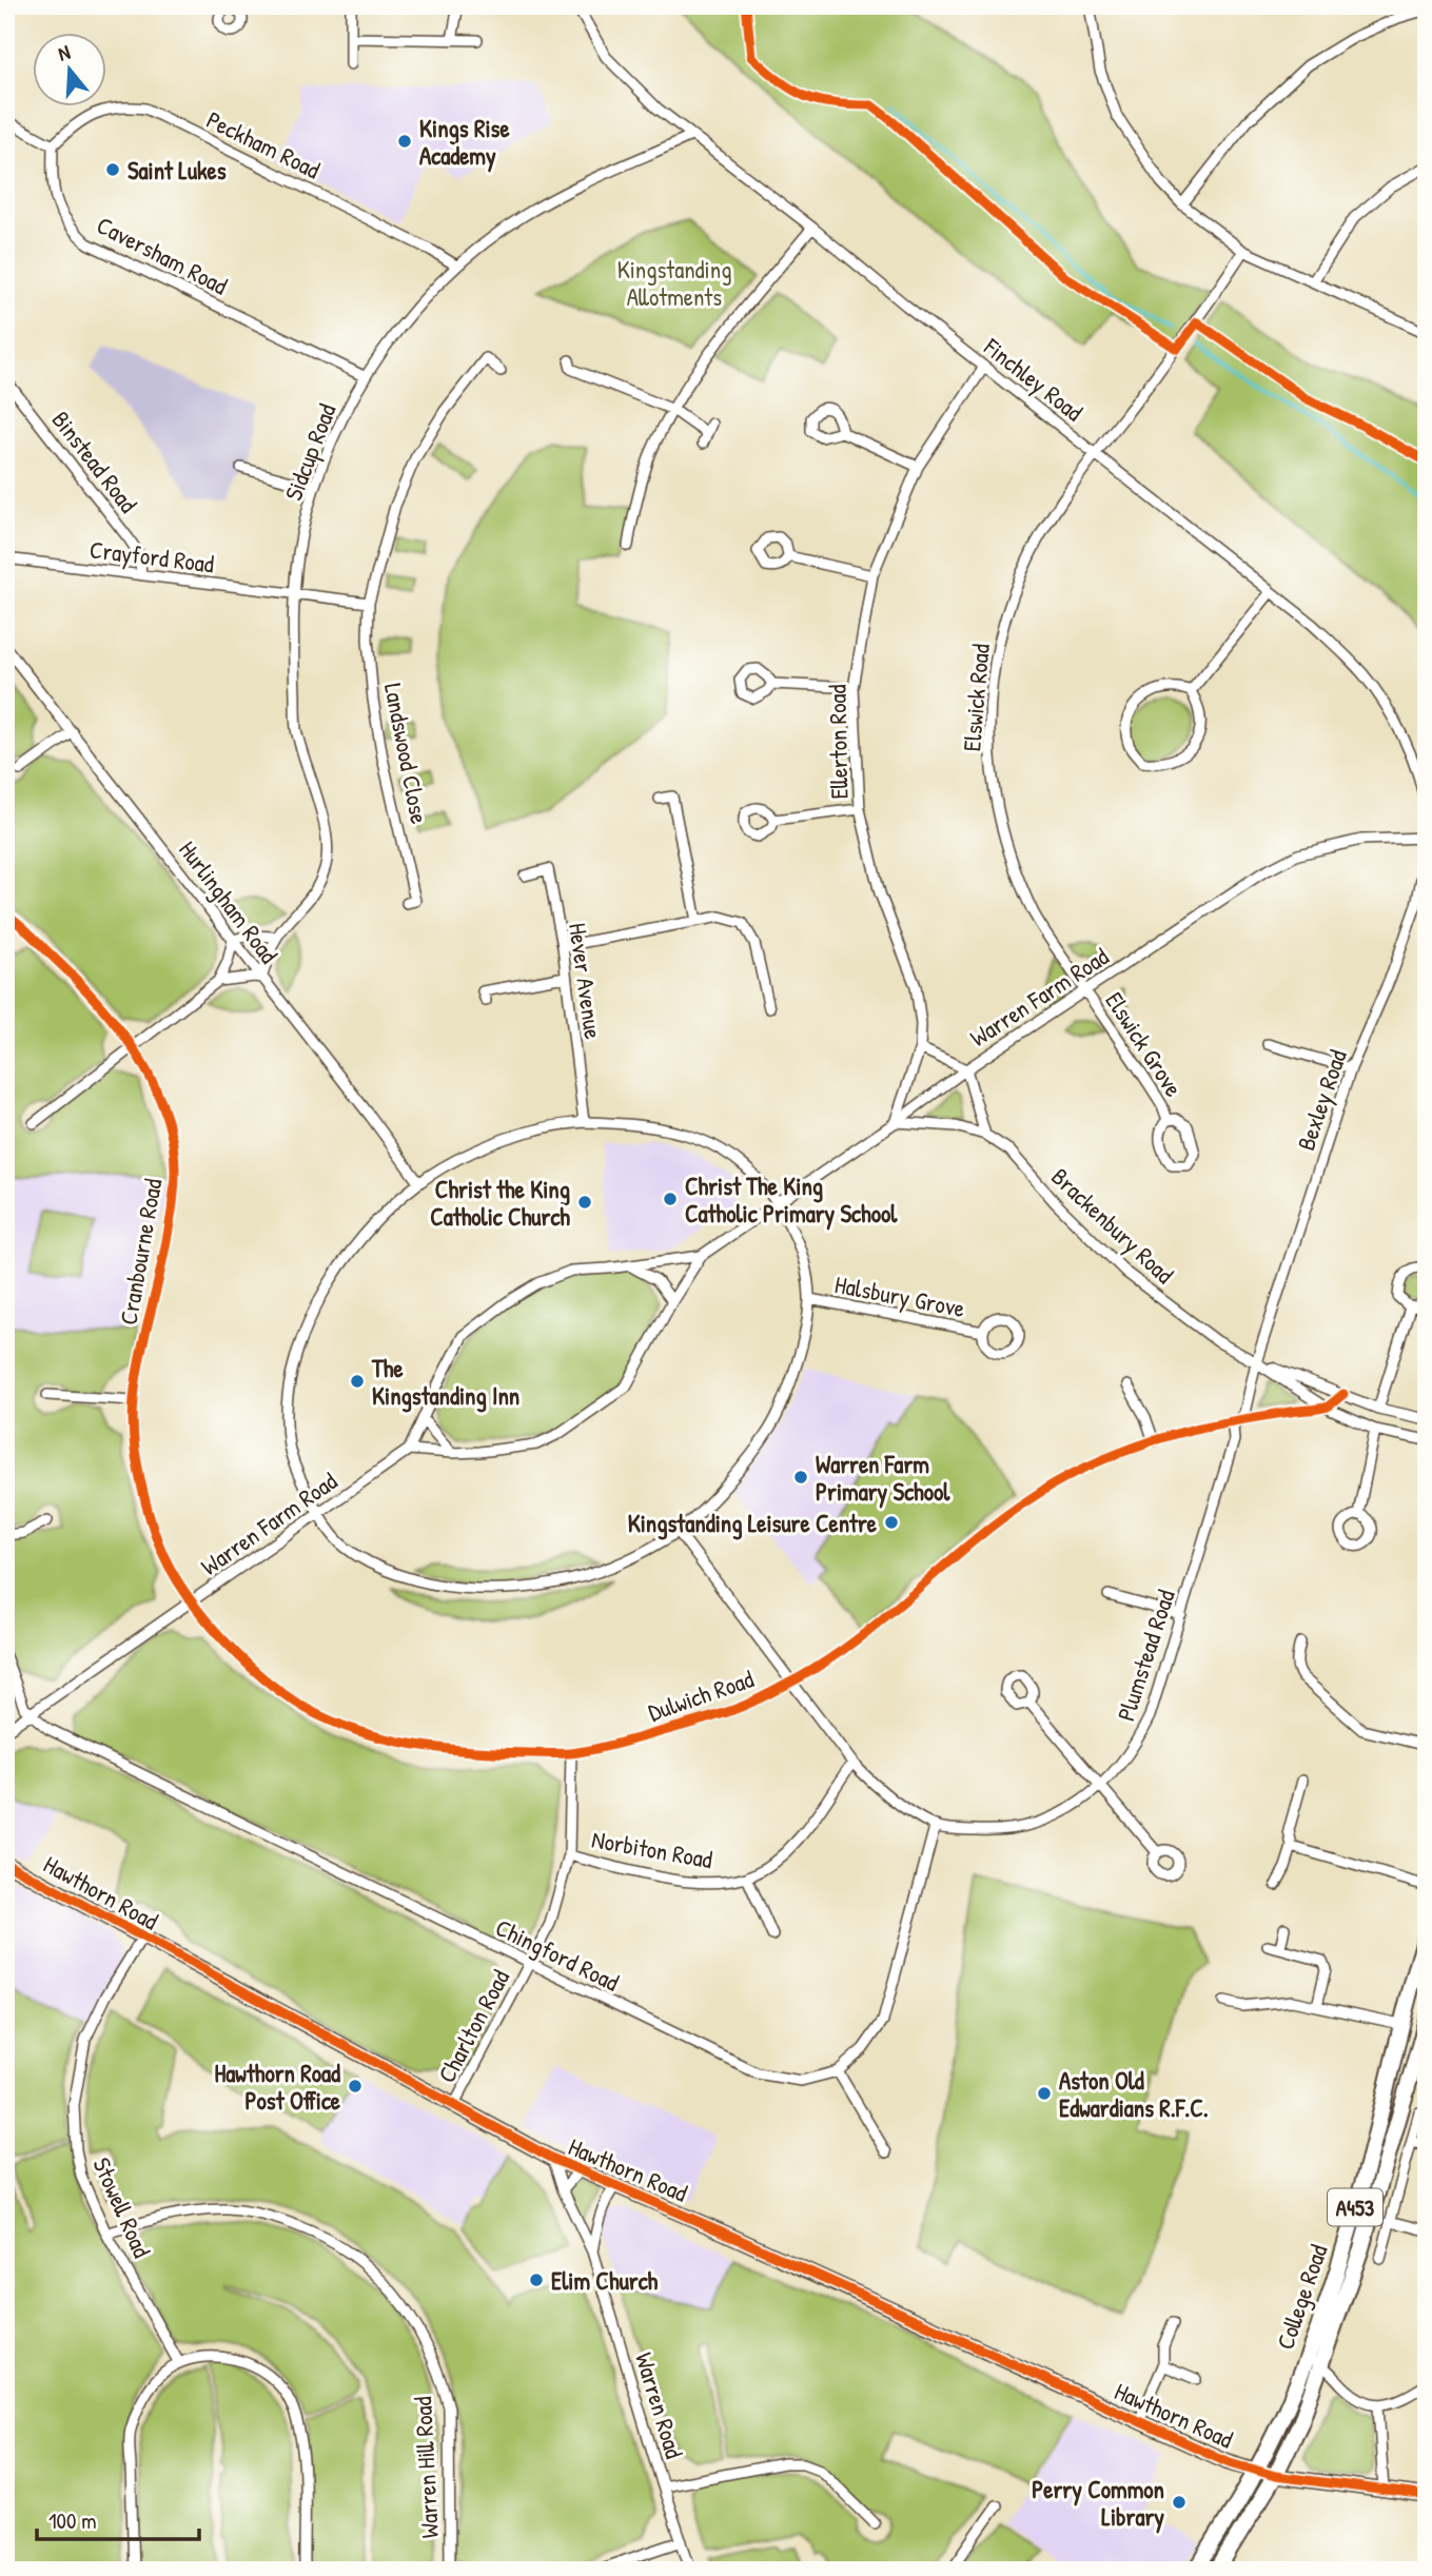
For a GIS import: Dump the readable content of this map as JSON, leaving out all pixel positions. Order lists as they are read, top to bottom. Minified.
{"streets":{"main road":["A453","College Road"],"street":["Peckham Road","Caversham Road","Finchley Road","Sidcup Road","Binstead Road","Crayford Road","Elswick Road","Ellerton Road","Landswood Close","Hurlingham Road","Hever Avenue","Warren Farm Road","Elswick Grove","Bexley Road","Brackenbury Road","Cranbourne Road","Halsbury Grove","Plumstead Road","Dulwich Road","Norbiton Road","Hawthorn Road","Chingford Road","Charlton Road","Stowell Road","Warren Road","Warren Hill Road"]},"crossings":[["Peckham Road","Caversham Road"],["Peckham Road","Sidcup Road"],["Caversham Road","Sidcup Road"],["Finchley Road","Sidcup Road"],["Finchley Road","Elswick Road"],["Finchley Road","Ellerton Road"],["Sidcup Road","Crayford Road"],["Sidcup Road","Hurlingham Road"],["Binstead Road","Crayford Road"],["Elswick Road","Warren Farm Road"],["Elswick Road","Elswick Grove"],["Ellerton Road","Warren Farm Road"],["Ellerton Road","Brackenbury Road"],["Warren Farm Road","Elswick Grove"],["Warren Farm Road","Brackenbury Road"],["Warren Farm Road","Cranbourne Road"],["Warren Farm Road","Dulwich Road"],["Warren Farm Road","Chingford Road"],["Bexley Road","Brackenbury Road"],["Bexley Road","Plumstead Road"],["Brackenbury Road","Plumstead Road"],["Cranbourne Road","Dulwich Road"],["Plumstead Road","Dulwich Road"],["Plumstead Road","Norbiton Road"],["Plumstead Road","Chingford Road"],["Dulwich Road","Charlton Road"],["Norbiton Road","Charlton Road"],["Hawthorn Road","Charlton Road"],["Hawthorn Road","Stowell Road"],["Hawthorn Road","College Road"],["Hawthorn Road","Warren Road"],["Chingford Road","Charlton Road"],["Stowell Road","Warren Hill Road"]],"parks":["Kingstanding Allotments"],"places":["Kings Rise Academy","Saint Lukes","Christ The King Catholic Primary School","Christ the King Catholic Church","The Kingstanding Inn","Warren Farm Primary School","Kingstanding Leisure Centre","Hawthorn Road Post Office","Aston Old Edwardians R.F.C.","Elim Church","Perry Common Library"],"scale_bar":"100 m","north":"top"}
